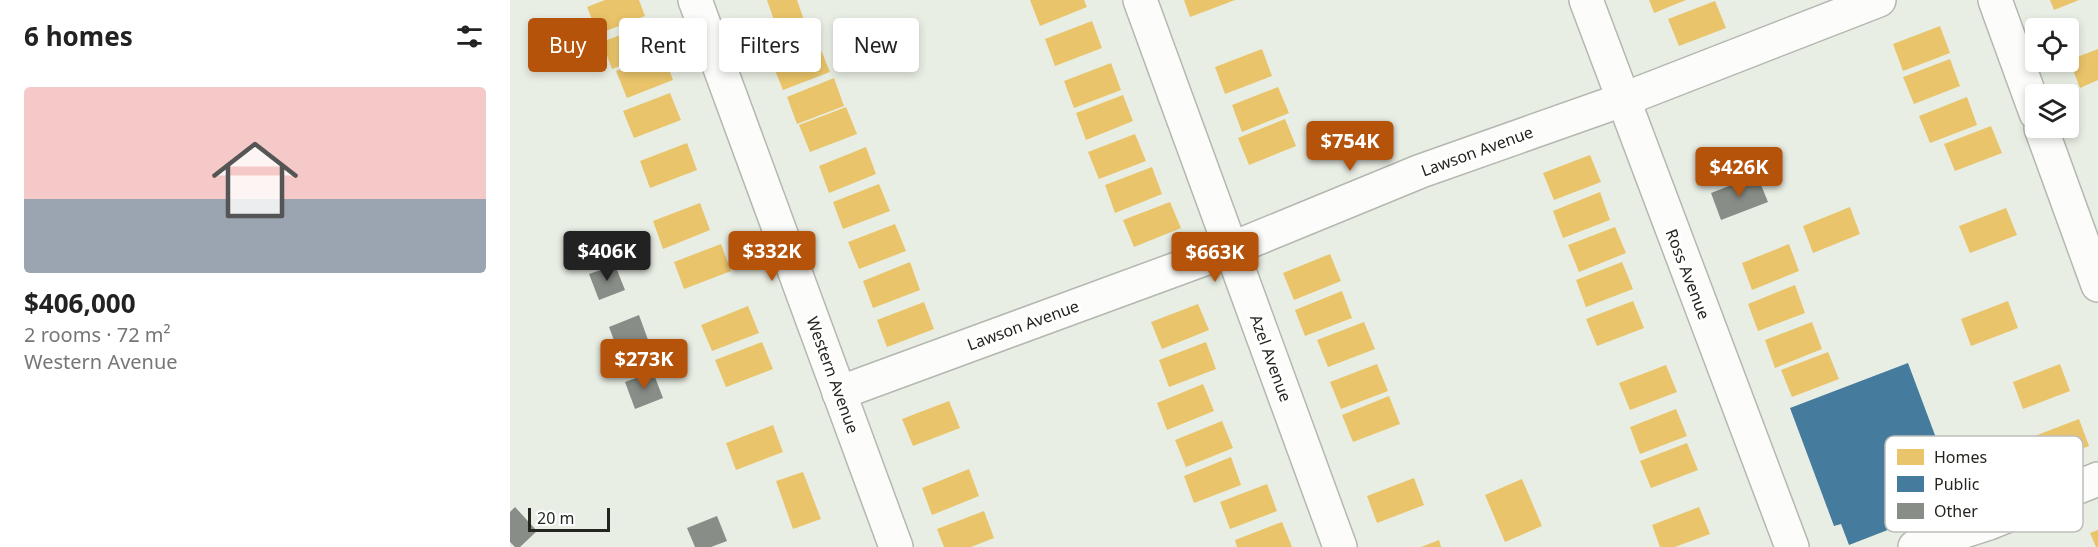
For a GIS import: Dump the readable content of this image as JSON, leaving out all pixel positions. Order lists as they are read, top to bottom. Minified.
{"streets":{"street":["Lawson Avenue","Ross Avenue","Azel Avenue","Western Avenue"]},"crossings":[["Lawson Avenue","Ross Avenue"],["Lawson Avenue","Azel Avenue"],["Lawson Avenue","Western Avenue"]],"legend":["Homes","Public","Other"],"scale_bar":"20 m","page":{"heading":"6 homes","chip":["Buy","Rent","Filters","New"],"list":[{"name":"$406,000","note":"2 rooms · 72 m² · Western Avenue"}],"price":["$754K","$426K","$406K","$332K","$663K","$273K"],"scale":"20 m"}}
